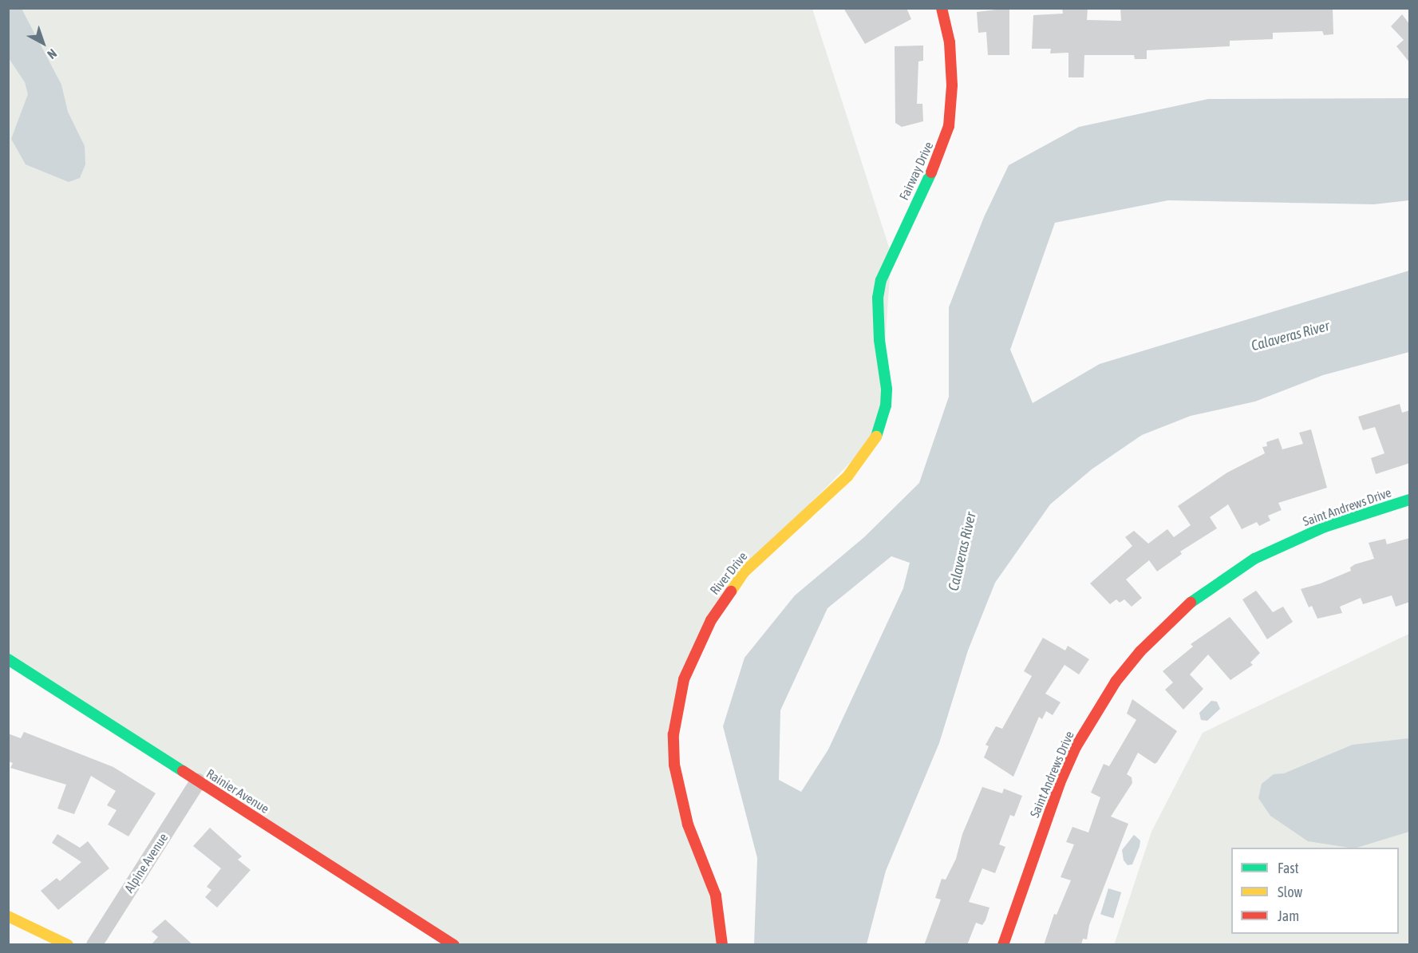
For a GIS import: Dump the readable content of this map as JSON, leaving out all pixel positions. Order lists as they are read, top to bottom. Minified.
{"streets":{"street":["Fairway Drive","Saint Andrews Drive","River Drive","Rainier Avenue","Alpine Avenue"]},"crossings":[["Fairway Drive","River Drive"],["Rainier Avenue","Alpine Avenue"]],"water":["Calaveras River"],"legend":["Fast","Slow","Jam"],"north":"bottom right"}
